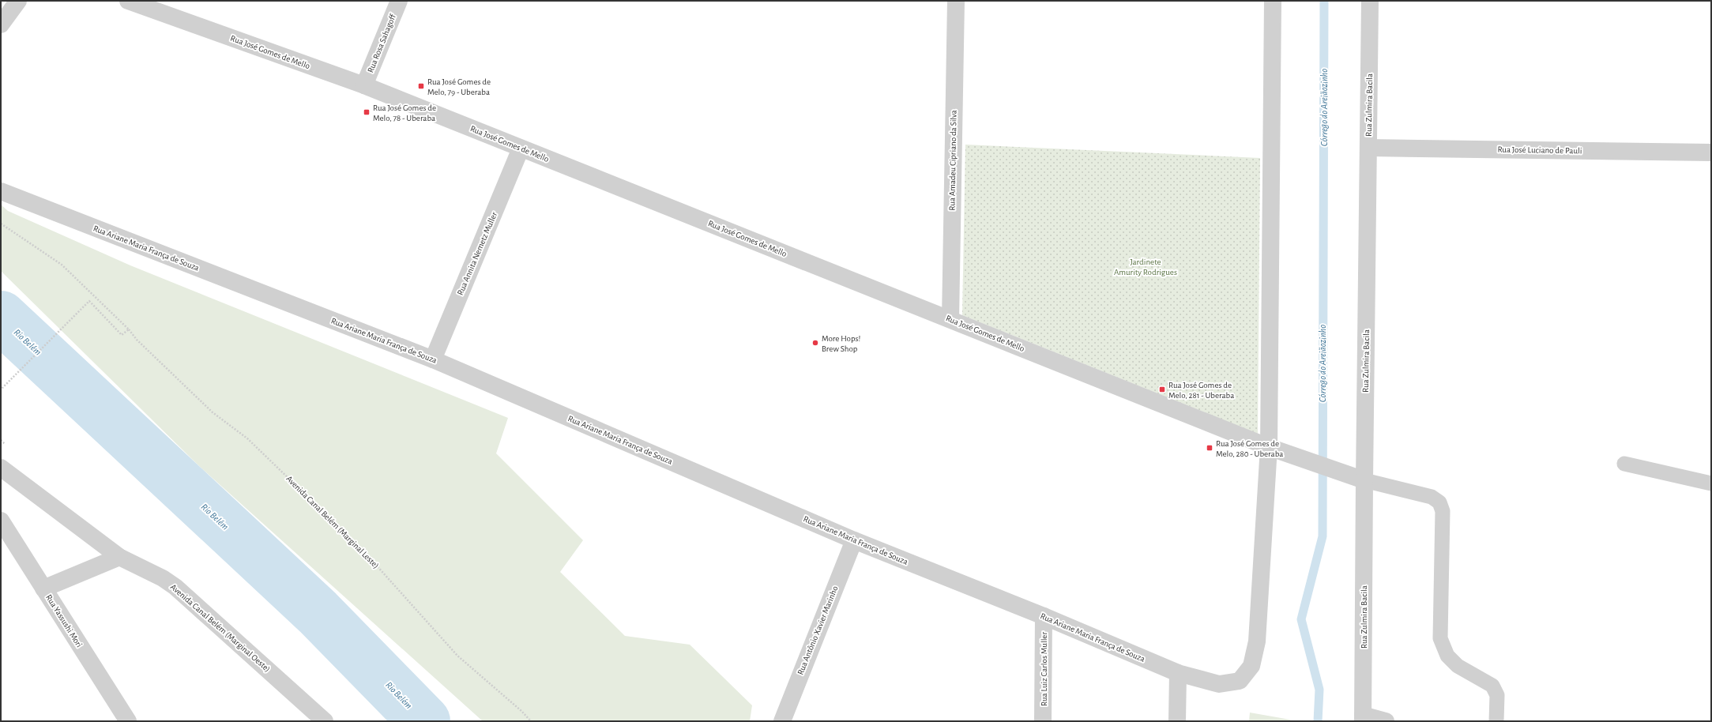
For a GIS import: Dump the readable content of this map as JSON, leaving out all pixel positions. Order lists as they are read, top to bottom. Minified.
{"streets":{"street":["Rua Rosa Sahagoff","Rua José Gomes de Mello","Rua Zulmira Bacila","Rua José Luciano de Pauli","Rua Amadeu Cipriano da Silva","Rua Ariane Maria França de Souza","Rua Annita Nemetz Muller","Rua Yassushi Mori","Avenida Canal Belém (Marginal Oeste)","Rua Antônio Xavier Marinho","Rua Luiz Carlos Muller"],"path":["Avenida Canal Belém (Marginal Leste)"]},"crossings":[["Rua Rosa Sahagoff","Rua José Gomes de Mello"],["Rua José Gomes de Mello","Rua Zulmira Bacila"],["Rua José Gomes de Mello","Rua Amadeu Cipriano da Silva"],["Rua José Gomes de Mello","Rua Ariane Maria França de Souza"],["Rua José Gomes de Mello","Rua Annita Nemetz Muller"],["Rua Zulmira Bacila","Rua José Luciano de Pauli"],["Rua Ariane Maria França de Souza","Rua Annita Nemetz Muller"],["Rua Ariane Maria França de Souza","Rua Antônio Xavier Marinho"],["Rua Ariane Maria França de Souza","Rua Luiz Carlos Muller"]],"water":["Córrego do Areiãozinho","Rio Belém"],"parks":["Jardinete Amurity Rodrigues"],"places":{"transit":["Rua José Gomes de Melo, 79 - Uberaba","Rua José Gomes de Melo, 78 - Uberaba","Rua José Gomes de Melo, 281 - Uberaba","Rua José Gomes de Melo, 280 - Uberaba"],"other":["More Hops! Brew Shop"]}}
